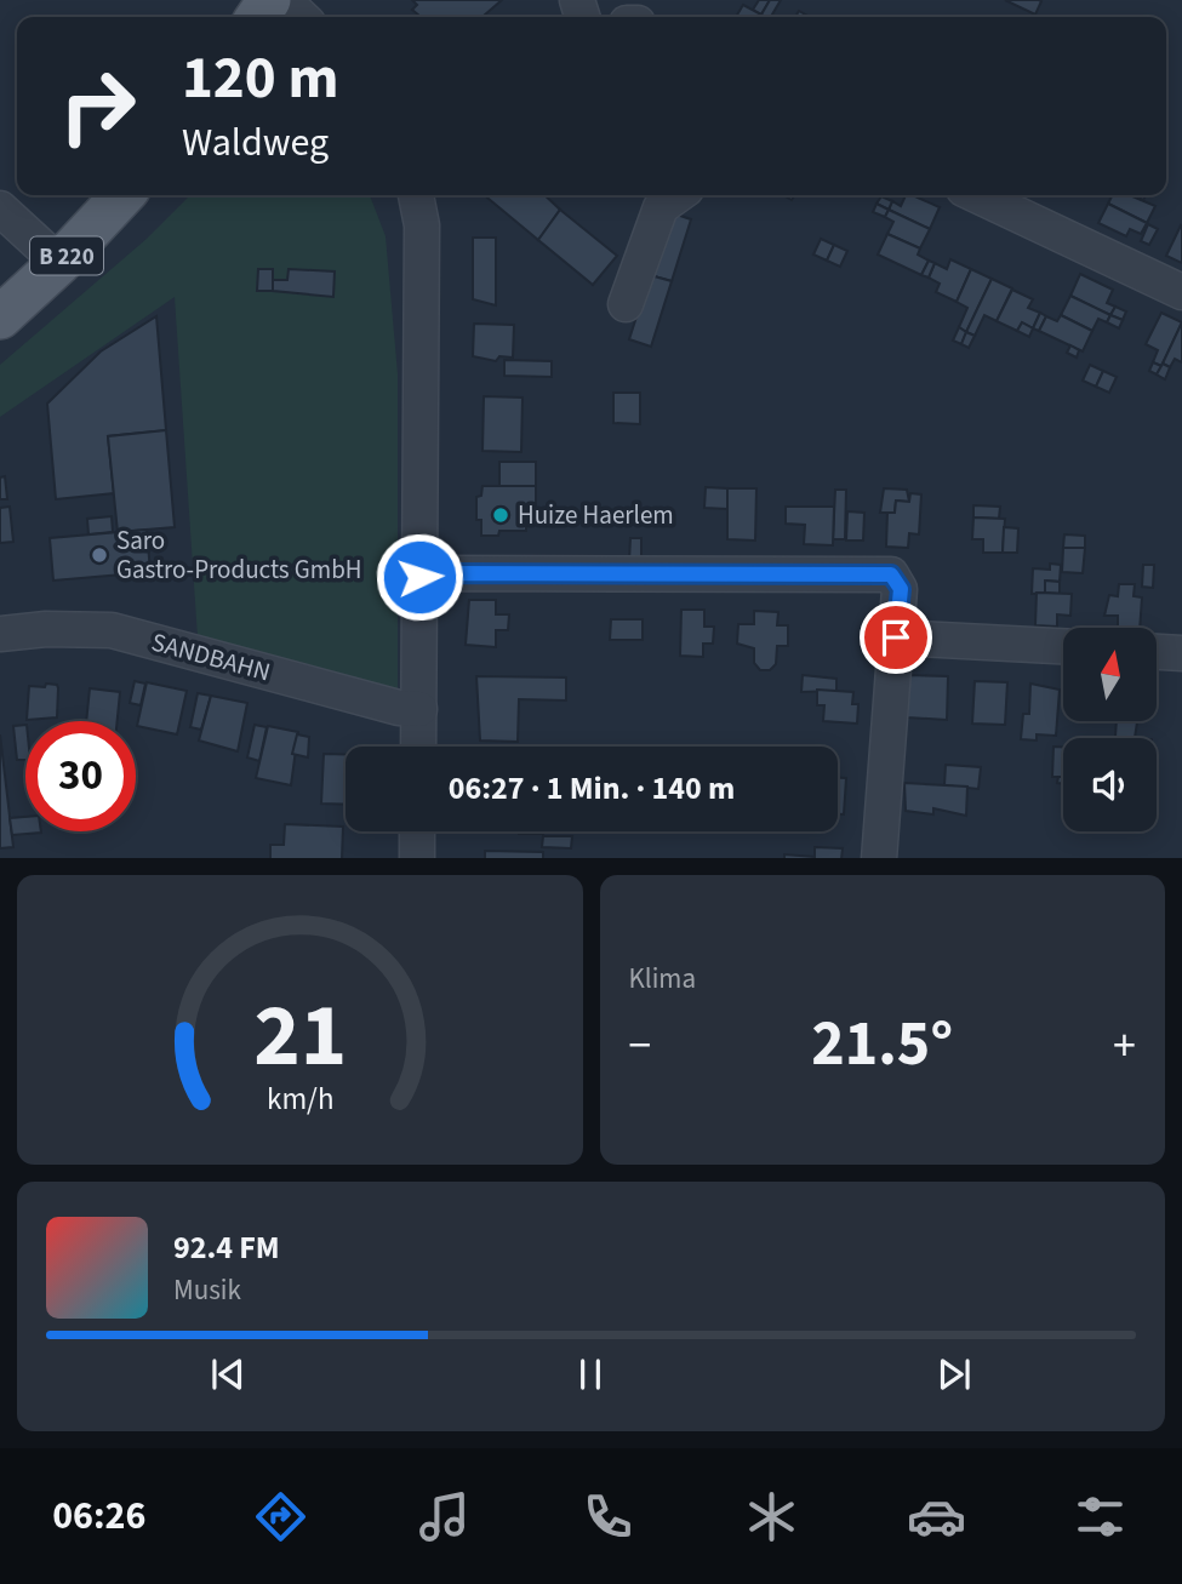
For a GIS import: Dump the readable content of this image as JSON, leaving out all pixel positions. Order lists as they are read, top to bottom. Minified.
{"streets":{"main road":["B 220"],"street":["SANDBAHN"]},"places":["Huize Haerlem","Saro Gastro-Products GmbH"],"north":"top","page":{"turn":["120 m","Waldweg"],"limit":"30","trip":"06:27 · 1 Min. · 140 m","tile":"Klima","heat":["−","21.5°","+"],"song":["92.4 FM","Musik"],"tabs":"06:26","gauge":["21","km/h"]}}
